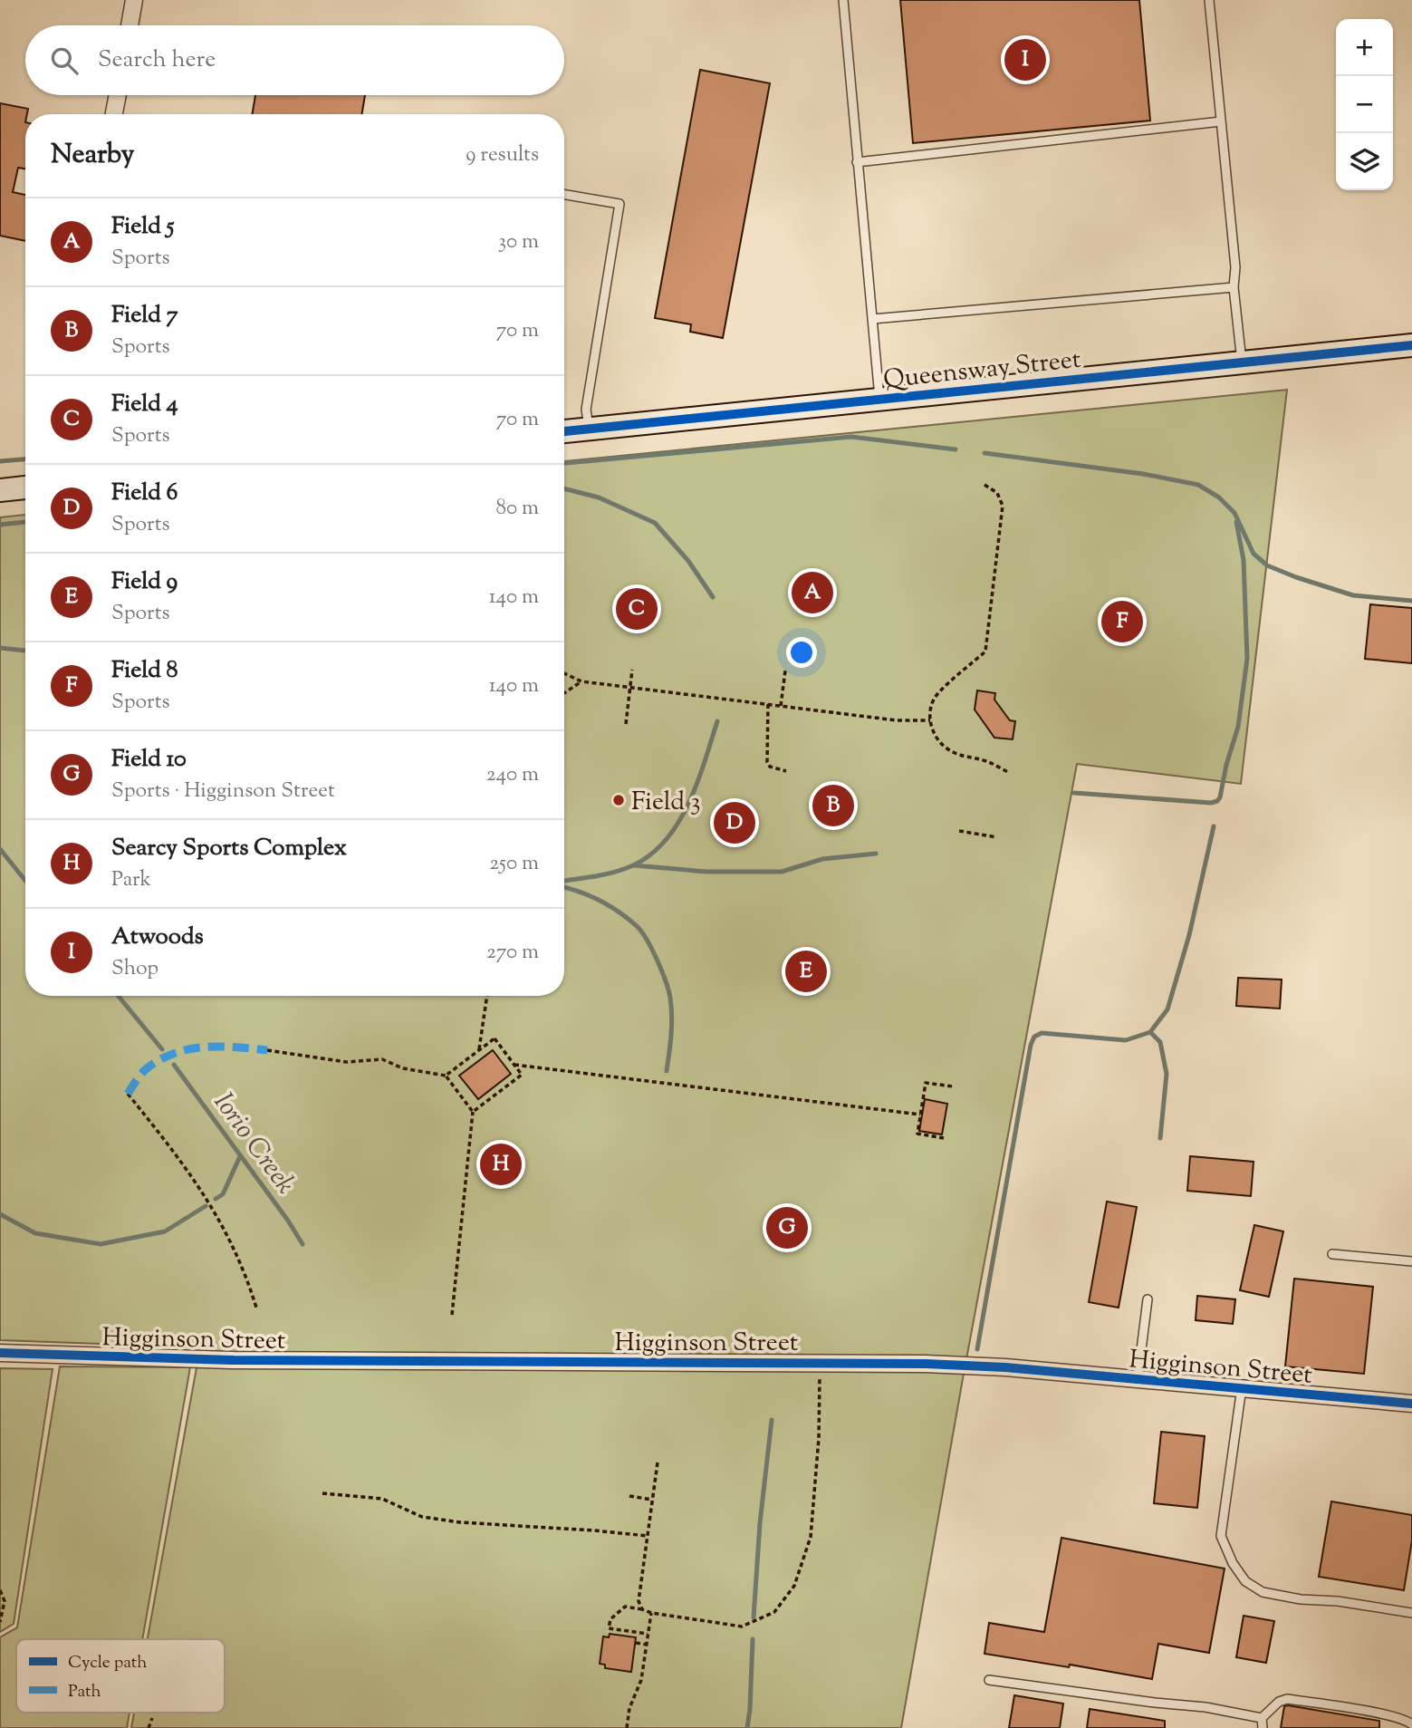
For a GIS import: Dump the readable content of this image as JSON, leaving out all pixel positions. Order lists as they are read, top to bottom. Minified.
{"streets":{"street":["Queensway Street","Higginson Street"]},"water":["Iorio Creek"],"places":["Field 3"],"legend":["Cycle path","Path"],"page":{"map_buttons":["+","−"],"search":"Search here","pins":["I","A","C","F","B","D","E","H","G"],"heading":["Nearby","9 results"],"list":[{"mark":"A","name":"Field 5","note":"Sports","value":"30 m"},{"mark":"B","name":"Field 7","note":"Sports","value":"70 m"},{"mark":"C","name":"Field 4","note":"Sports","value":"70 m"},{"mark":"D","name":"Field 6","note":"Sports","value":"80 m"},{"mark":"E","name":"Field 9","note":"Sports","value":"140 m"},{"mark":"F","name":"Field 8","note":"Sports","value":"140 m"},{"mark":"G","name":"Field 10","note":"Sports · Higginson Street","value":"240 m"},{"mark":"H","name":"Searcy Sports Complex","note":"Park","value":"250 m"},{"mark":"I","name":"Atwoods","note":"Shop","value":"270 m"}]}}
